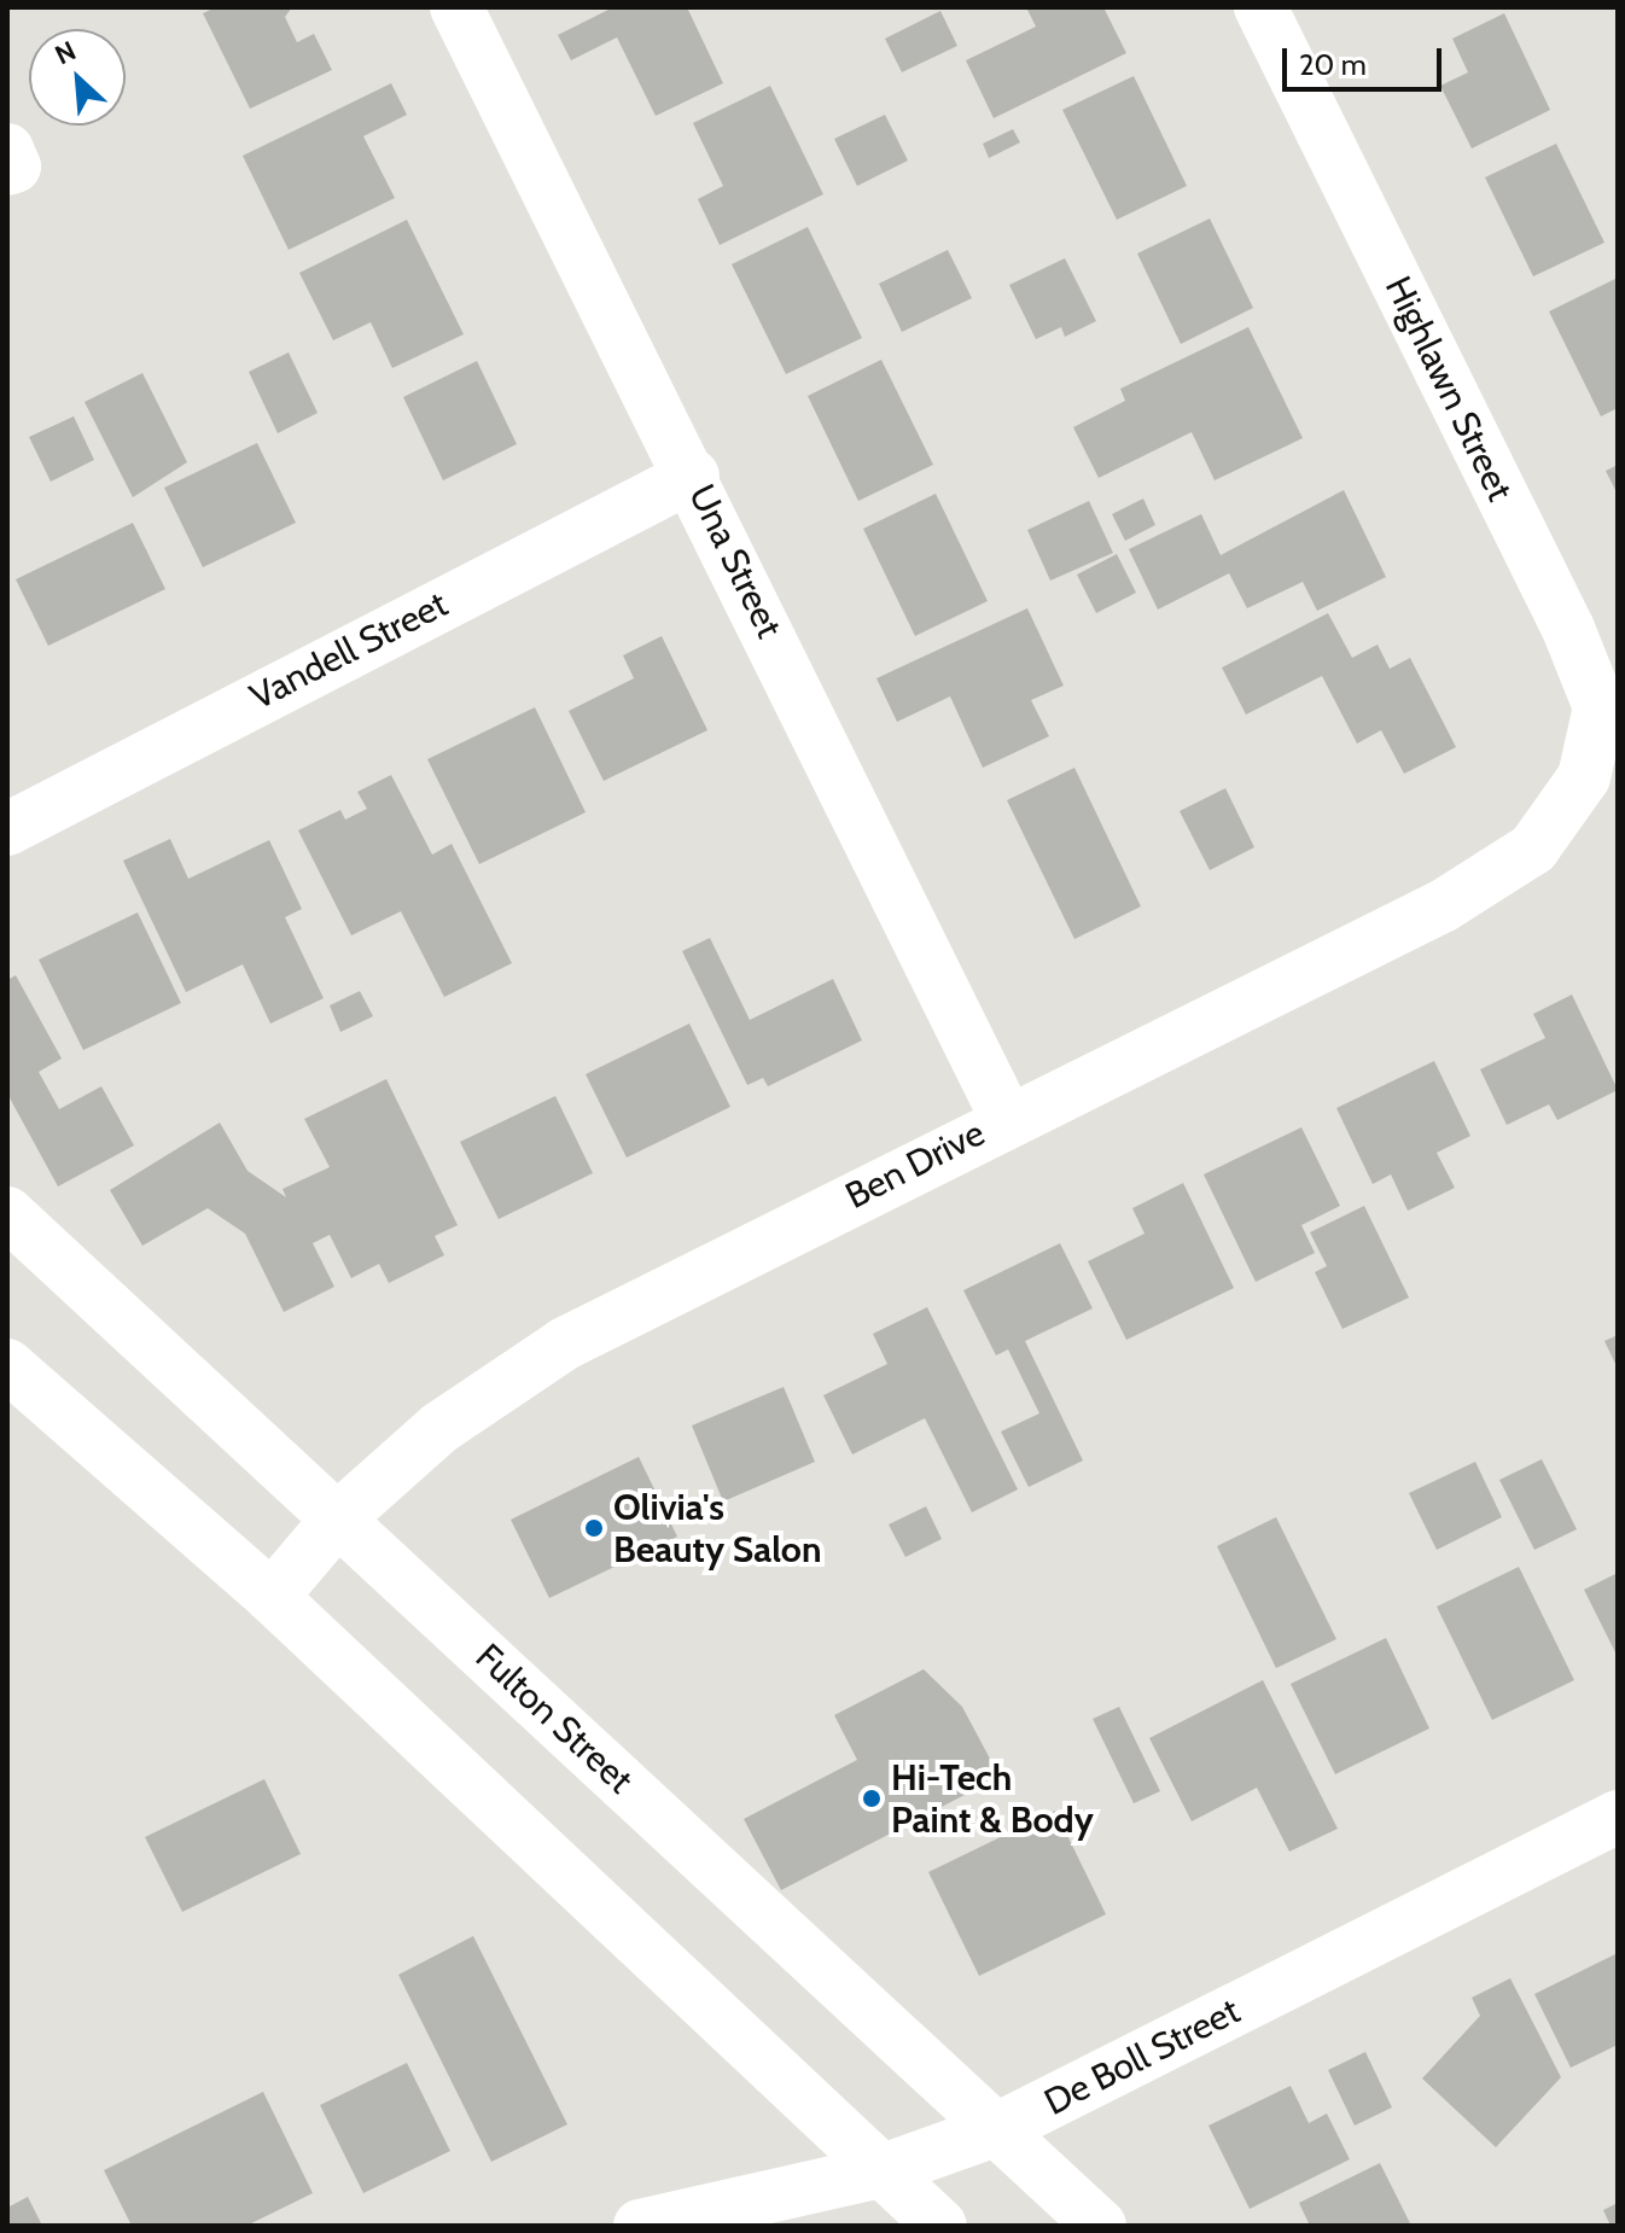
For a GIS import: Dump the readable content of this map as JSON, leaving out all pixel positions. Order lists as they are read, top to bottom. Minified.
{"streets":{"street":["Highlawn Street","Una Street","Vandell Street","Ben Drive","Fulton Street","De Boll Street"]},"crossings":[["Highlawn Street","Ben Drive"],["Una Street","Vandell Street"],["Una Street","Ben Drive"],["Ben Drive","Fulton Street"],["Fulton Street","De Boll Street"]],"places":["Olivia's Beauty Salon","Hi-Tech Paint & Body"],"scale_bar":"20 m","north":"top left"}
